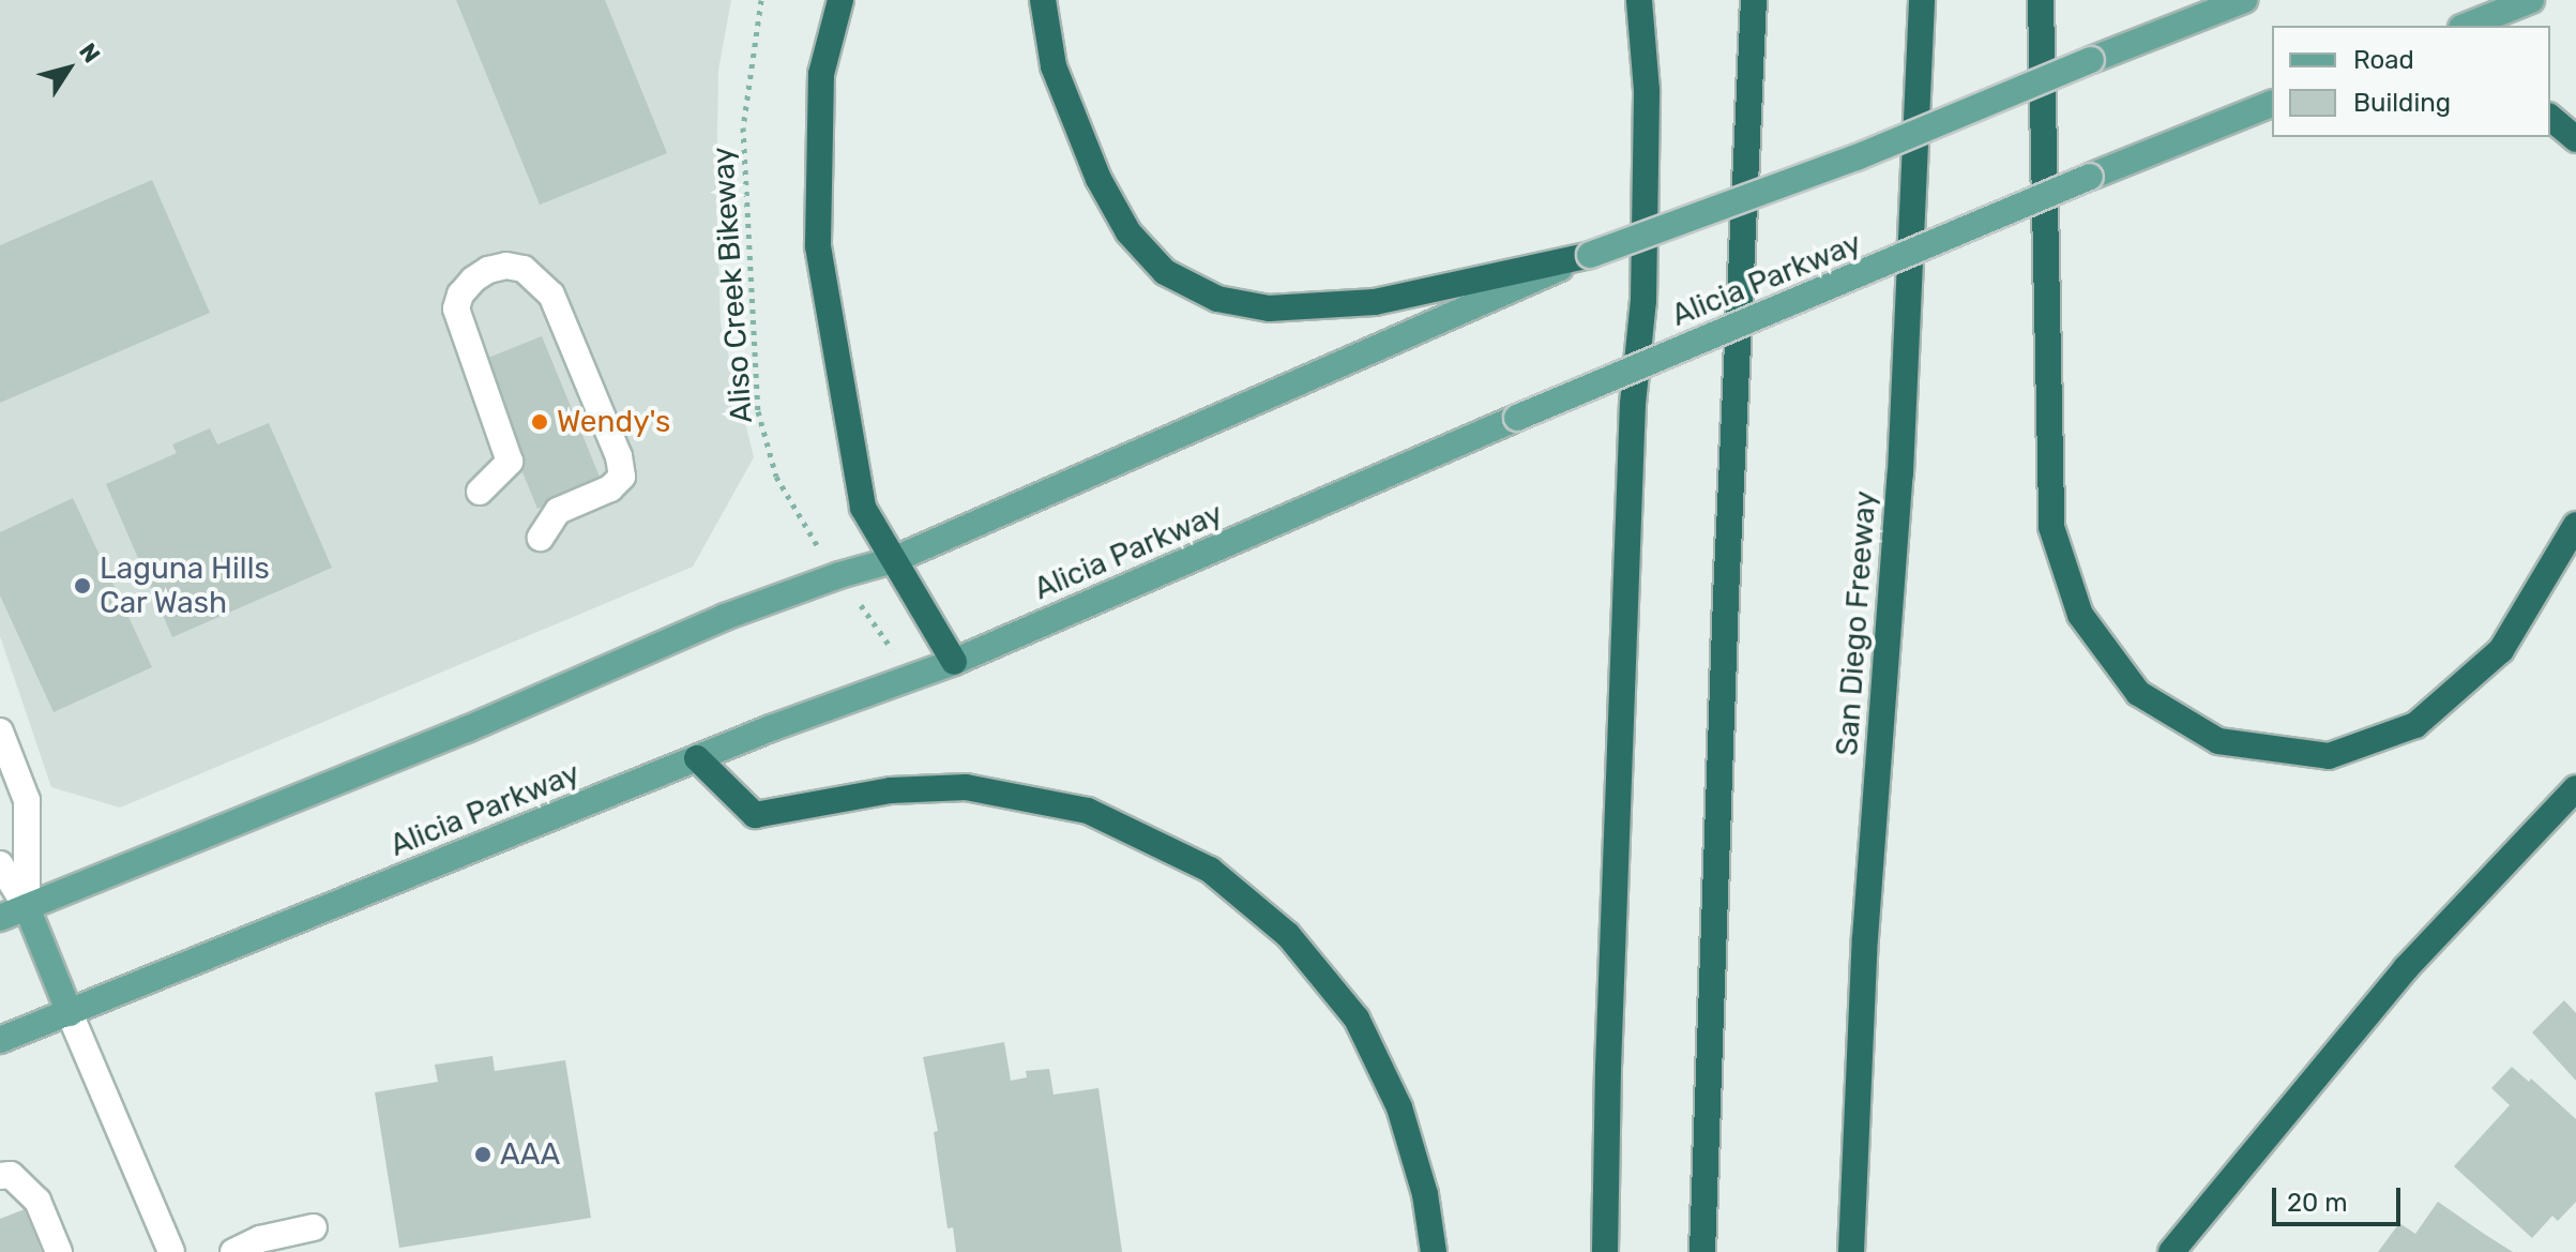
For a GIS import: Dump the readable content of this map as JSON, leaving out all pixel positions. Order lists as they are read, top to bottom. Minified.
{"streets":{"highway":["San Diego Freeway"],"main road":["Alicia Parkway"],"path":["Aliso Creek Bikeway"]},"crossings":[["Alicia Parkway","Aliso Creek Bikeway"]],"places":["Wendy's","Laguna Hills Car Wash","AAA"],"legend":["Road","Building"],"scale_bar":"20 m","north":"top right"}
